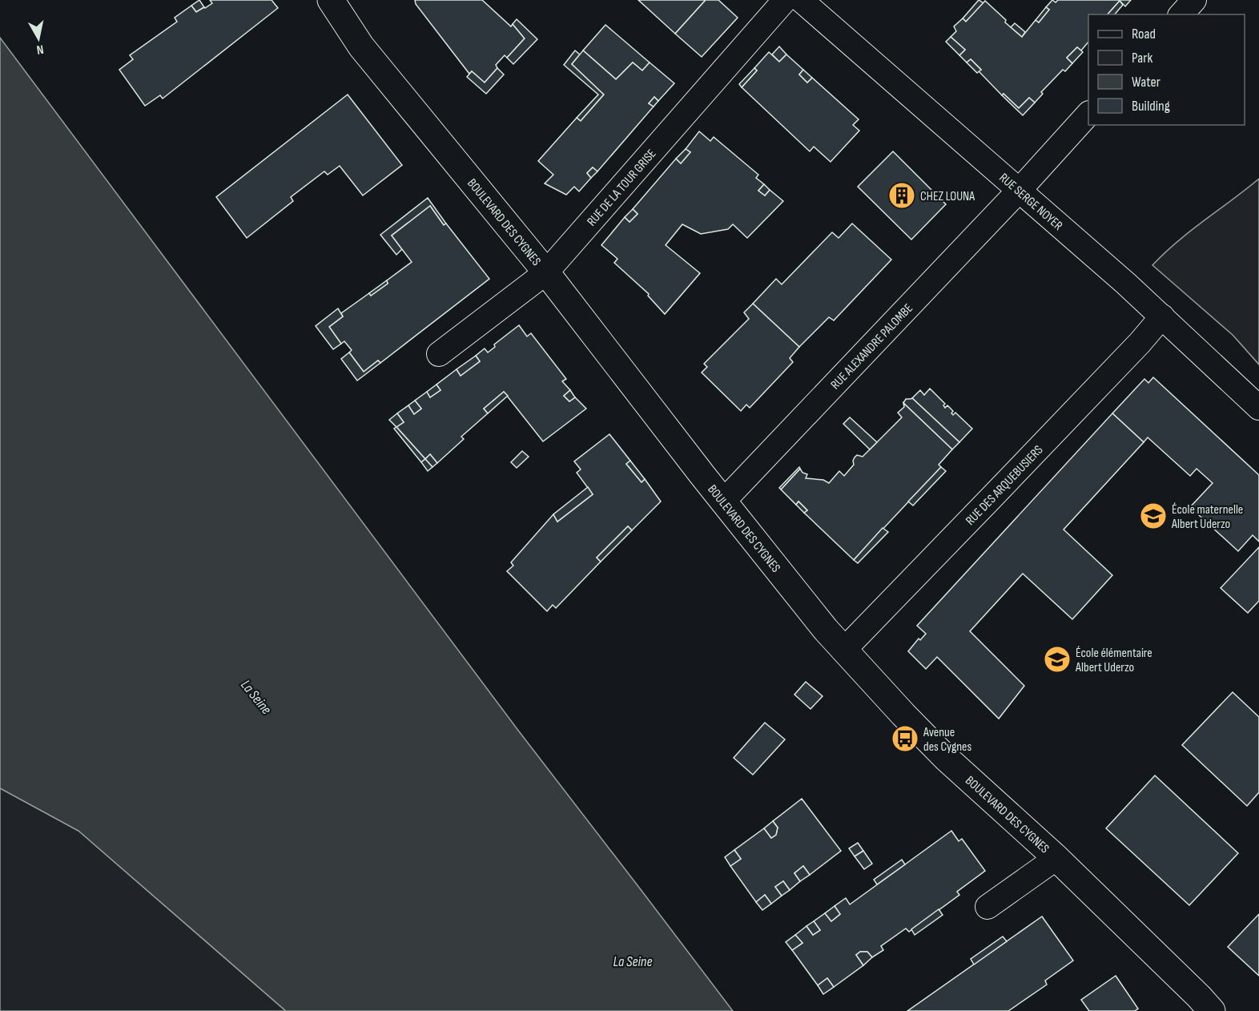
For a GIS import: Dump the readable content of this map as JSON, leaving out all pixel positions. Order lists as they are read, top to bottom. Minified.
{"streets":{"main road":["BOULEVARD DES CYGNES"],"street":["RUE DE LA TOUR GRISE","RUE SERGE NOYER","RUE ALEXANDRE PALOMBE","RUE DES ARQUEBUSIERS"]},"crossings":[["RUE DE LA TOUR GRISE","BOULEVARD DES CYGNES"],["RUE SERGE NOYER","RUE ALEXANDRE PALOMBE"],["RUE SERGE NOYER","RUE DES ARQUEBUSIERS"],["BOULEVARD DES CYGNES","RUE ALEXANDRE PALOMBE"],["BOULEVARD DES CYGNES","RUE DES ARQUEBUSIERS"]],"water":["La Seine"],"places":{"building":["CHEZ LOUNA"],"school or university":["École maternelle Albert Uderzo","École élémentaire Albert Uderzo"],"bus stop":["Avenue des Cygnes"]},"legend":["Road","Park","Water","Building"],"north":"bottom"}
